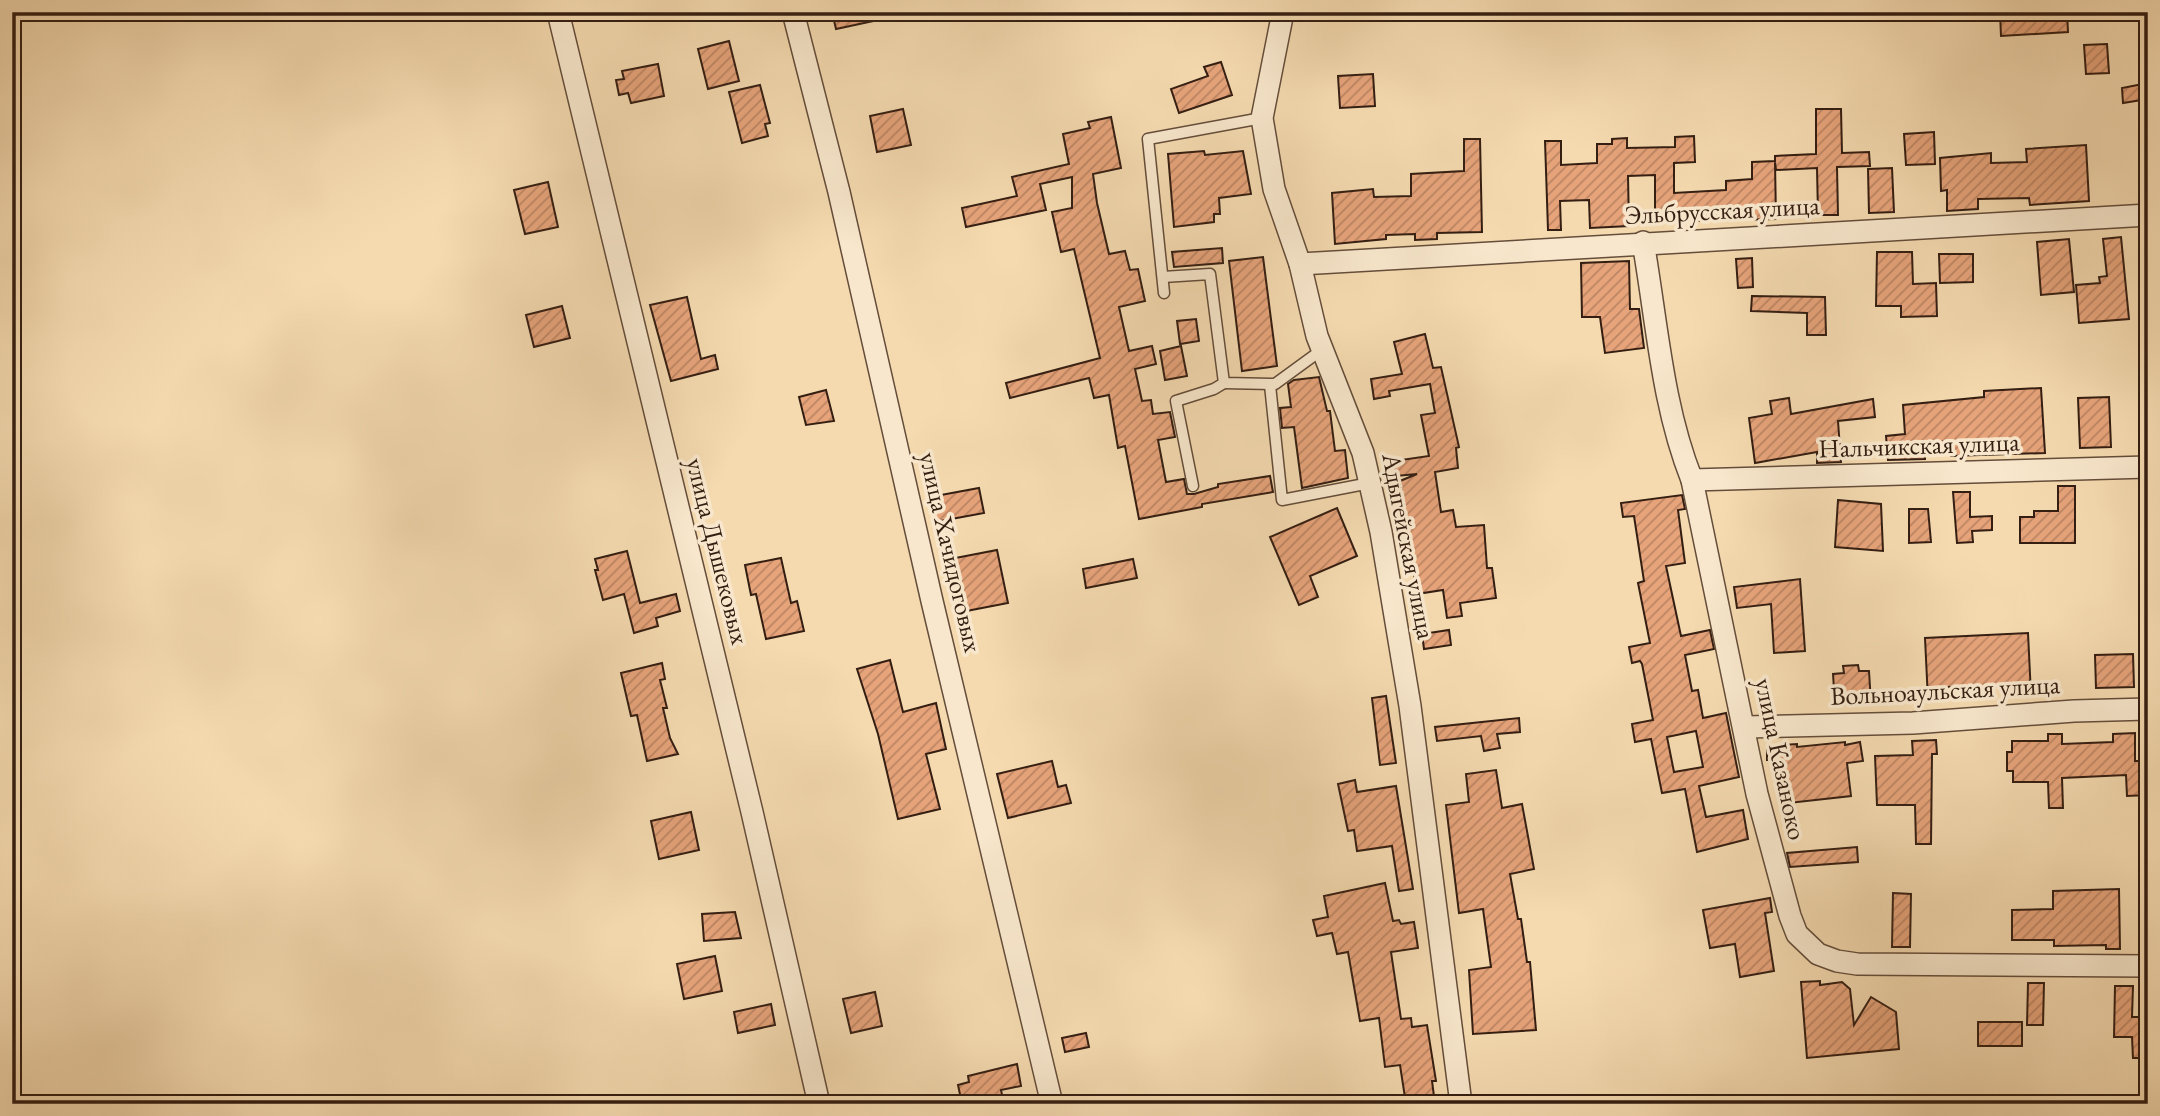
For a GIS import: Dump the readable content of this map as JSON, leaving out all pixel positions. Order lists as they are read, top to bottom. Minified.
{"streets":{"street":["Эльбрусская улица","Нальчикская улица","Адыгейская улица","улица Дышековых","улица Хачидоговых","Вольноаульская улица","улица Казаноко"]},"crossings":[["Эльбрусская улица","Адыгейская улица"],["Эльбрусская улица","улица Казаноко"],["Нальчикская улица","улица Казаноко"],["Вольноаульская улица","улица Казаноко"]]}
